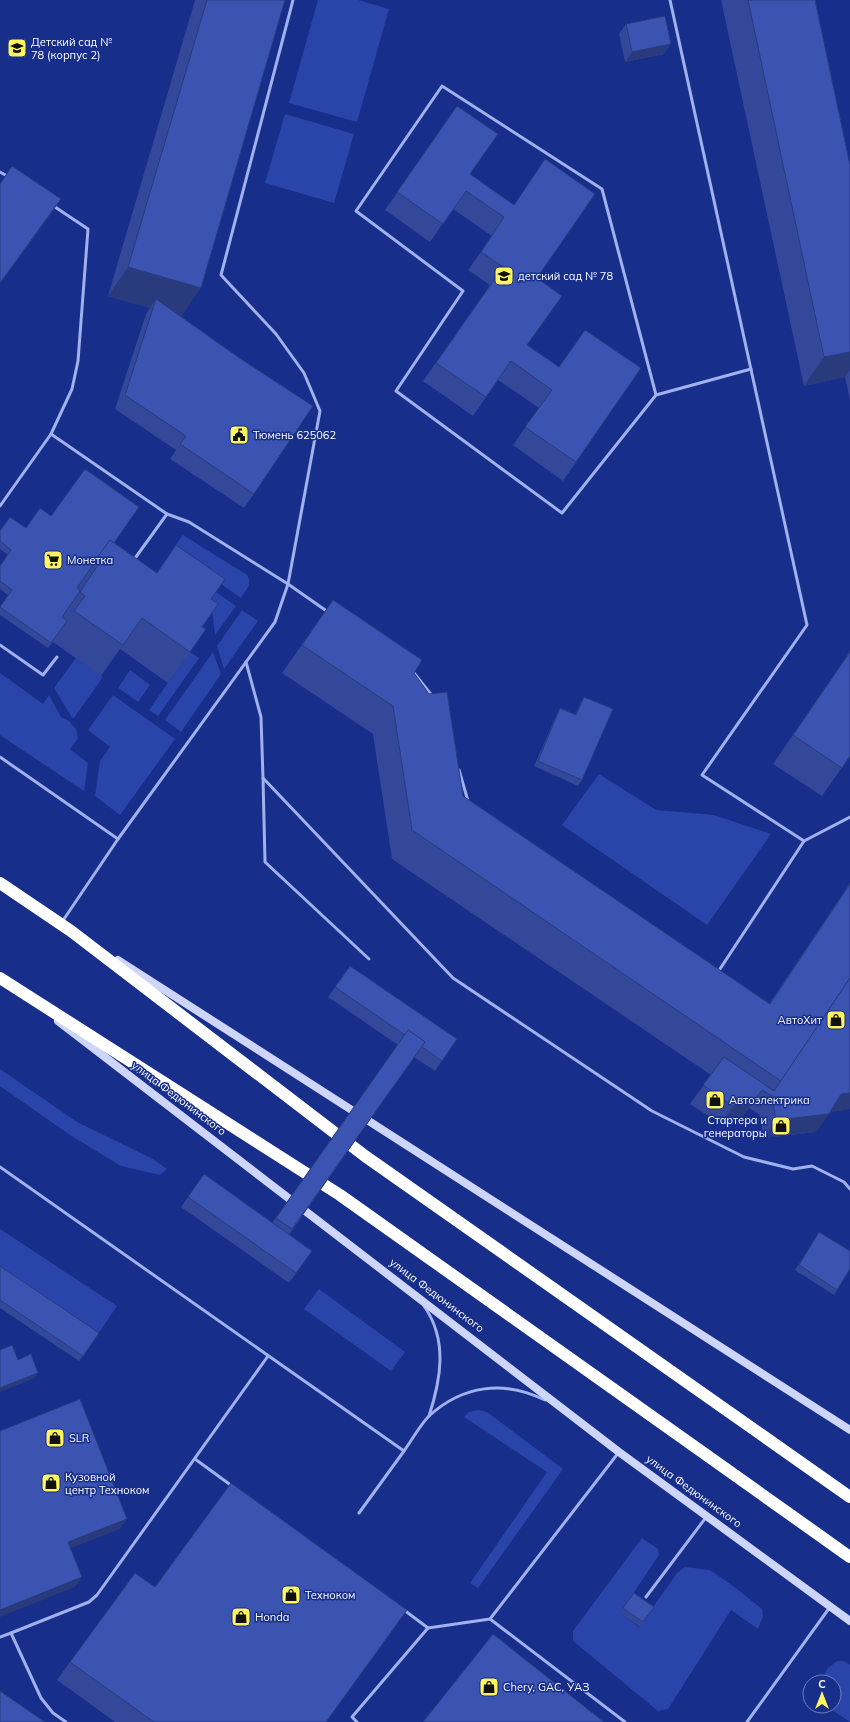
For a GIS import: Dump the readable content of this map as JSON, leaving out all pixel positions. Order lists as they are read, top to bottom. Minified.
{"streets":{"highway":["улица Федюнинского"]},"places":{"school or university":["Детский сад № 78 (корпус 2)","детский сад № 78"],"public building":["Тюмень 625062"],"supermarket":["Монетка"],"shop":["АвтоХит","Автоэлектрика","Стартера и генераторы","SLR","Кузовной центр Техноком","Техноком","Honda","Chery, GAC, УАЗ"]},"north":"top"}
